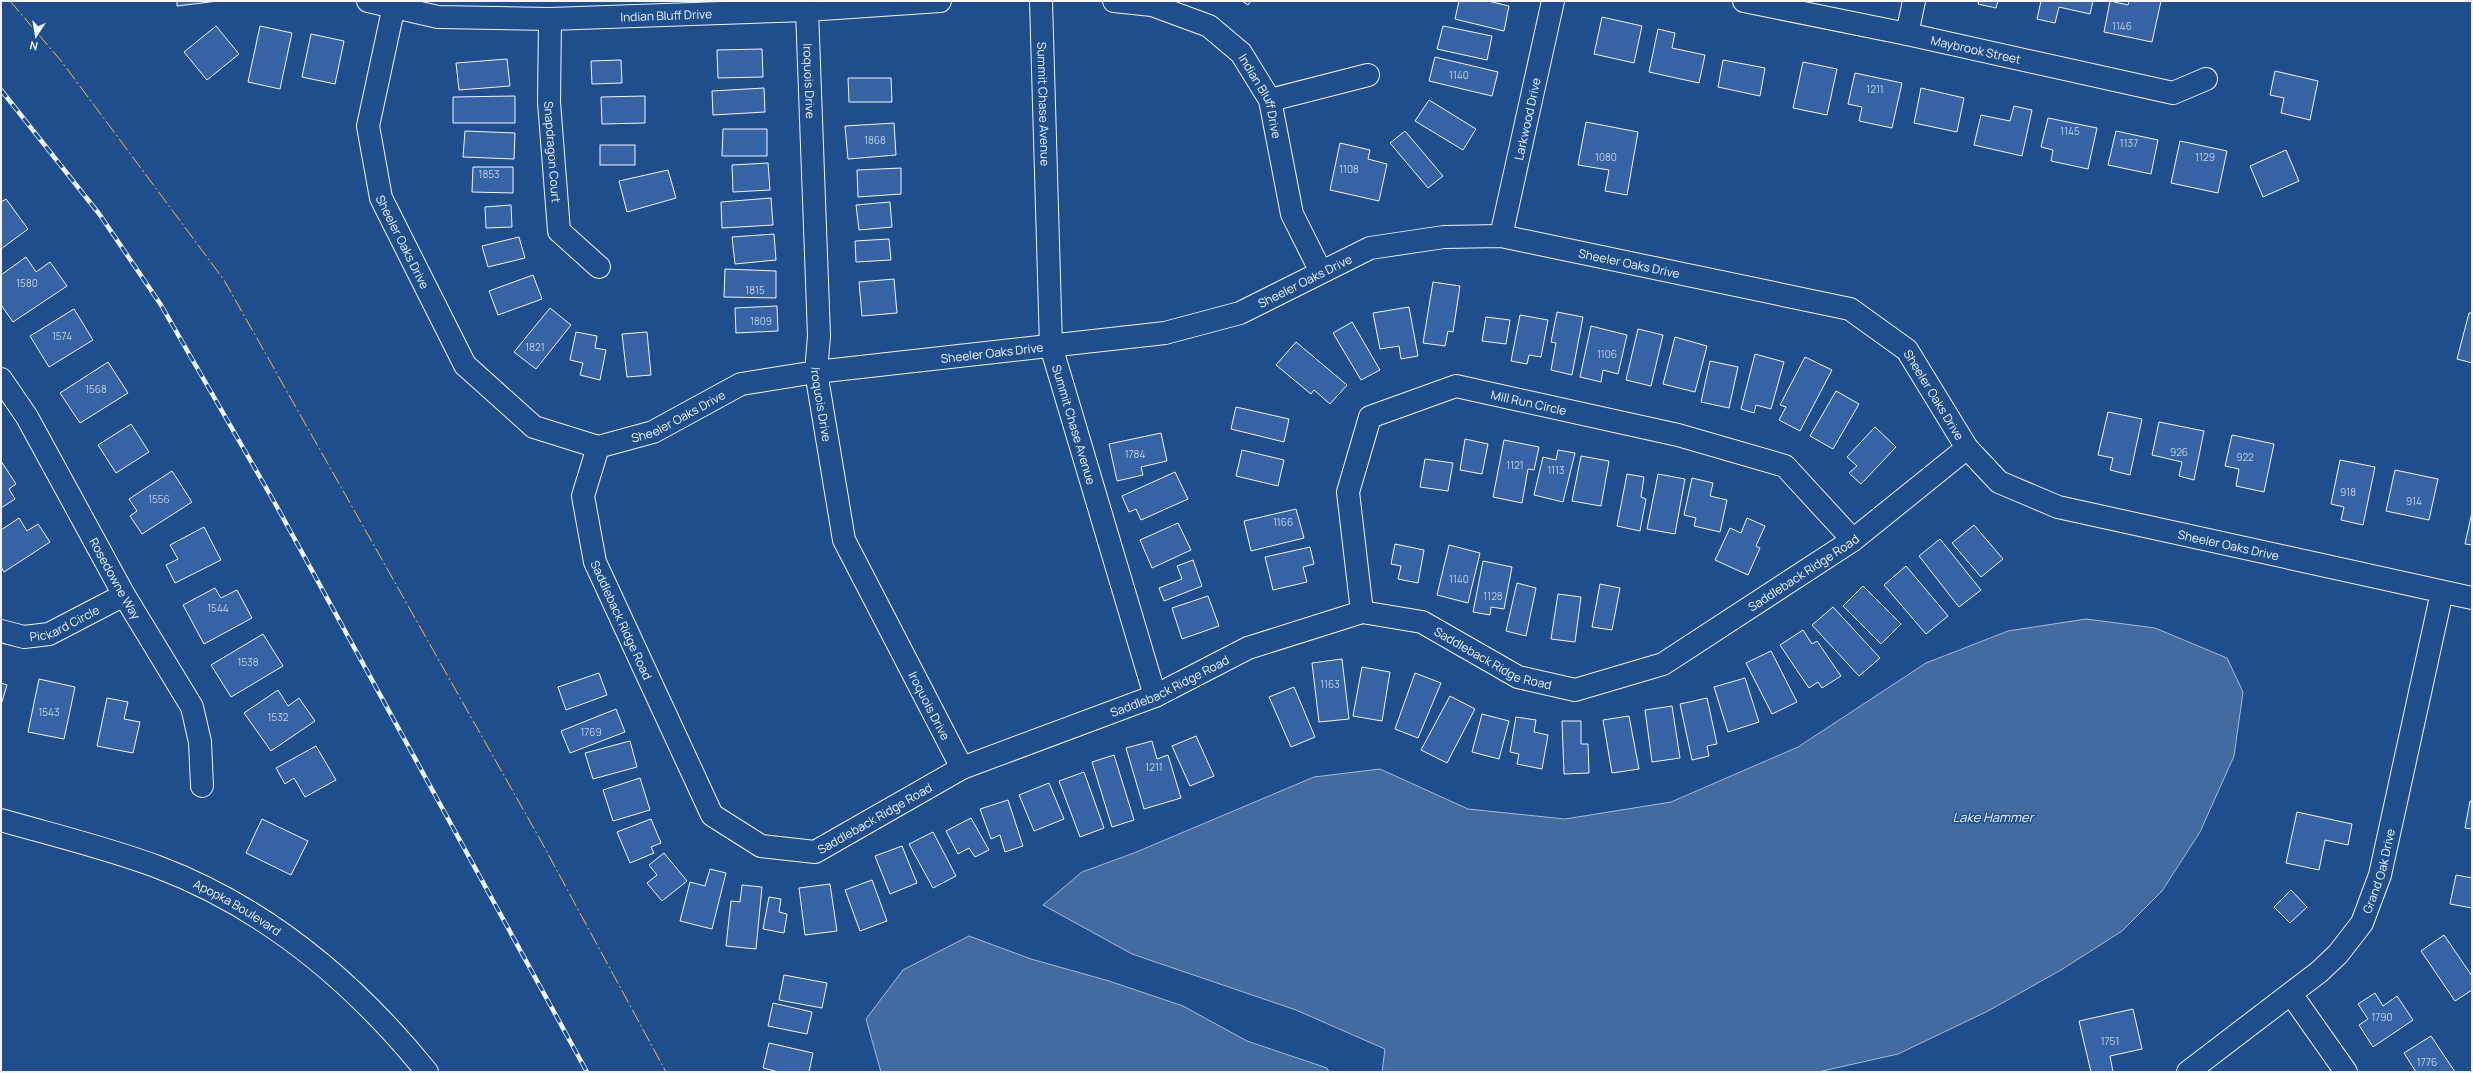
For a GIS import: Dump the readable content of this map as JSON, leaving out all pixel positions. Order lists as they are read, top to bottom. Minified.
{"streets":{"street":["Indian Bluff Drive","Maybrook Street","Iroquois Drive","Summit Chase Avenue","Larkwood Drive","Snapdragon Court","Sheeler Oaks Drive","Mill Run Circle","Saddleback Ridge Road","Rosedowne Way","Pickard Circle","Grand Oak Drive","Apopka Boulevard"]},"crossings":[["Indian Bluff Drive","Iroquois Drive"],["Indian Bluff Drive","Snapdragon Court"],["Indian Bluff Drive","Sheeler Oaks Drive"],["Iroquois Drive","Sheeler Oaks Drive"],["Iroquois Drive","Saddleback Ridge Road"],["Summit Chase Avenue","Sheeler Oaks Drive"],["Summit Chase Avenue","Saddleback Ridge Road"],["Larkwood Drive","Sheeler Oaks Drive"],["Sheeler Oaks Drive","Saddleback Ridge Road"],["Sheeler Oaks Drive","Grand Oak Drive"],["Mill Run Circle","Saddleback Ridge Road"],["Rosedowne Way","Pickard Circle"]],"water":["Lake Hammer"],"house_numbers":["1146","1140","1211","1145","1868","1137","1080","1129","1108","1853","1580","1815","1809","1574","1821","1106","1568","926","1784","922","1121","1113","918","1556","914","1166","1140","1128","1544","1538","1163","1543","1532","1769","1211","1790","1751","1776"],"north":"bottom"}
